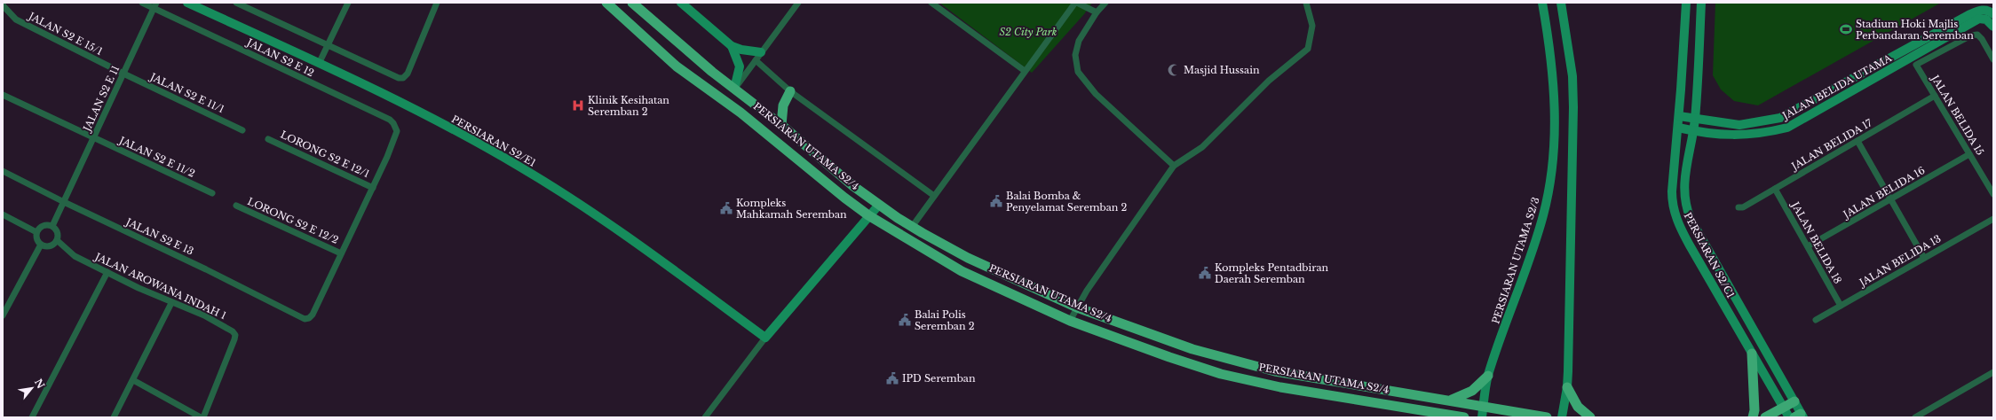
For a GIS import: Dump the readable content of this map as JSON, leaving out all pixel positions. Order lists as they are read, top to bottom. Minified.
{"streets":{"main road":["JALAN BELIDA UTAMA","PERSIARAN S2/E1","PERSIARAN UTAMA S2/4","PERSIARAN S2/C1","PERSIARAN UTAMA S2/3"],"street":["JALAN S2 E 15/1","JALAN S2 E 12","JALAN S2 E 11/1","JALAN S2 E 11","JALAN BELIDA 15","JALAN BELIDA 17","LORONG S2 E 12/1","JALAN S2 E 11/2","JALAN BELIDA 16","LORONG S2 E 12/2","JALAN S2 E 13","JALAN BELIDA 18","JALAN BELIDA 13","JALAN AROWANA INDAH 1"]},"crossings":[["JALAN S2 E 15/1","JALAN S2 E 11/1"],["JALAN S2 E 15/1","JALAN S2 E 11"],["JALAN S2 E 12","JALAN S2 E 11"],["JALAN S2 E 12","LORONG S2 E 12/1"],["JALAN BELIDA UTAMA","PERSIARAN S2/C1"],["JALAN S2 E 11/1","JALAN S2 E 11"],["JALAN S2 E 11","JALAN S2 E 11/2"],["JALAN S2 E 11","JALAN S2 E 13"],["JALAN S2 E 11","JALAN AROWANA INDAH 1"],["JALAN BELIDA 15","JALAN BELIDA 17"],["JALAN BELIDA 15","JALAN BELIDA 16"],["JALAN BELIDA 17","JALAN BELIDA 18"],["PERSIARAN UTAMA S2/4","PERSIARAN UTAMA S2/3"],["JALAN BELIDA 16","JALAN BELIDA 18"],["LORONG S2 E 12/2","JALAN S2 E 13"],["JALAN BELIDA 18","JALAN BELIDA 13"]],"parks":["S2 City Park"],"places":{"sports":["Stadium Hoki Majlis Perbandaran Seremban"],"mosque":["Masjid Hussain"],"hospital":["Klinik Kesihatan Seremban 2"],"public building":["Balai Bomba & Penyelamat Seremban 2","Kompleks Mahkamah Seremban","Kompleks Pentadbiran Daerah Seremban","Balai Polis Seremban 2","IPD Seremban"]},"north":"top right"}
